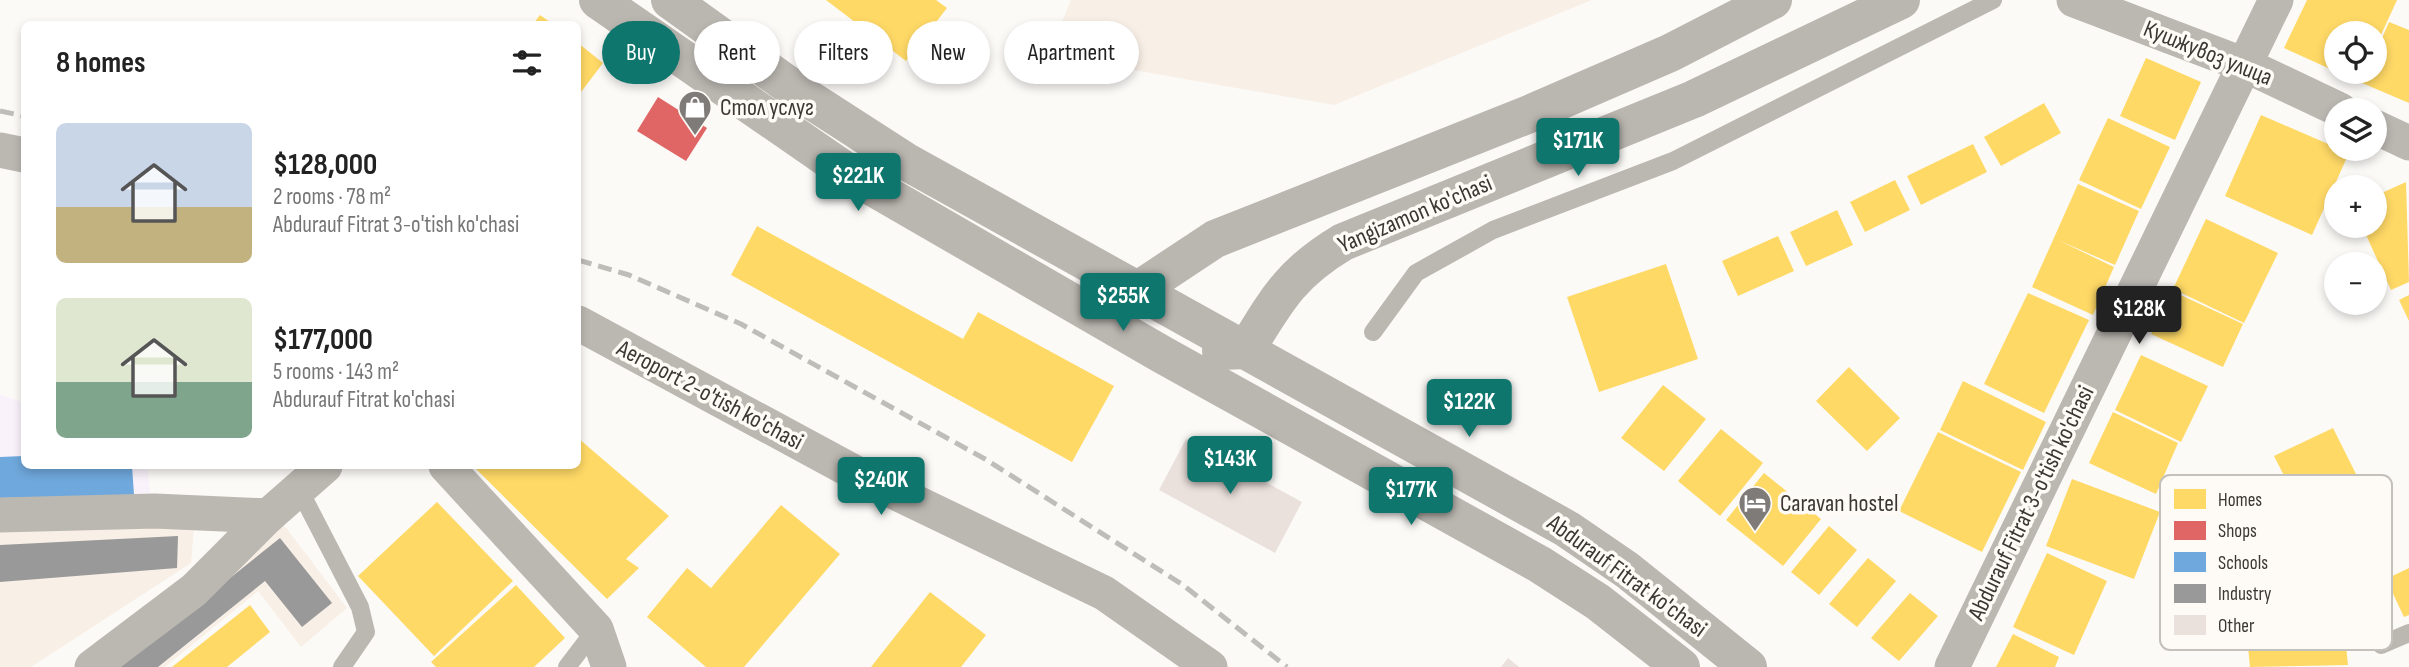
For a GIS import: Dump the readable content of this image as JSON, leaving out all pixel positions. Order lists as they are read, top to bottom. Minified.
{"streets":{"main road":["Yangizamon ko'chasi","Abdurauf Fitrat ko'chasi"],"street":["Кушжувоз улица","Aeroport 2-o'tish ko'chasi","Abdurauf Fitrat 3-o'tish ko'chasi"]},"crossings":[["Кушжувоз улица","Abdurauf Fitrat 3-o'tish ko'chasi"],["Yangizamon ko'chasi","Abdurauf Fitrat ko'chasi"]],"places":{"shop":["Стол услуг"],"hotel":["Caravan hostel"]},"legend":["Homes","Shops","Schools","Industry","Other"],"page":{"map_buttons":["+","−"],"chip":["Buy","Rent","Filters","New","Apartment"],"heading":"8 homes","list":[{"name":"$128,000","note":"2 rooms · 78 m² · Abdurauf Fitrat 3-o'tish ko'chasi"},{"name":"$177,000","note":"5 rooms · 143 m² · Abdurauf Fitrat ko'chasi"}],"price":["$171K","$221K","$255K","$128K","$122K","$143K","$240K","$177K"]}}
